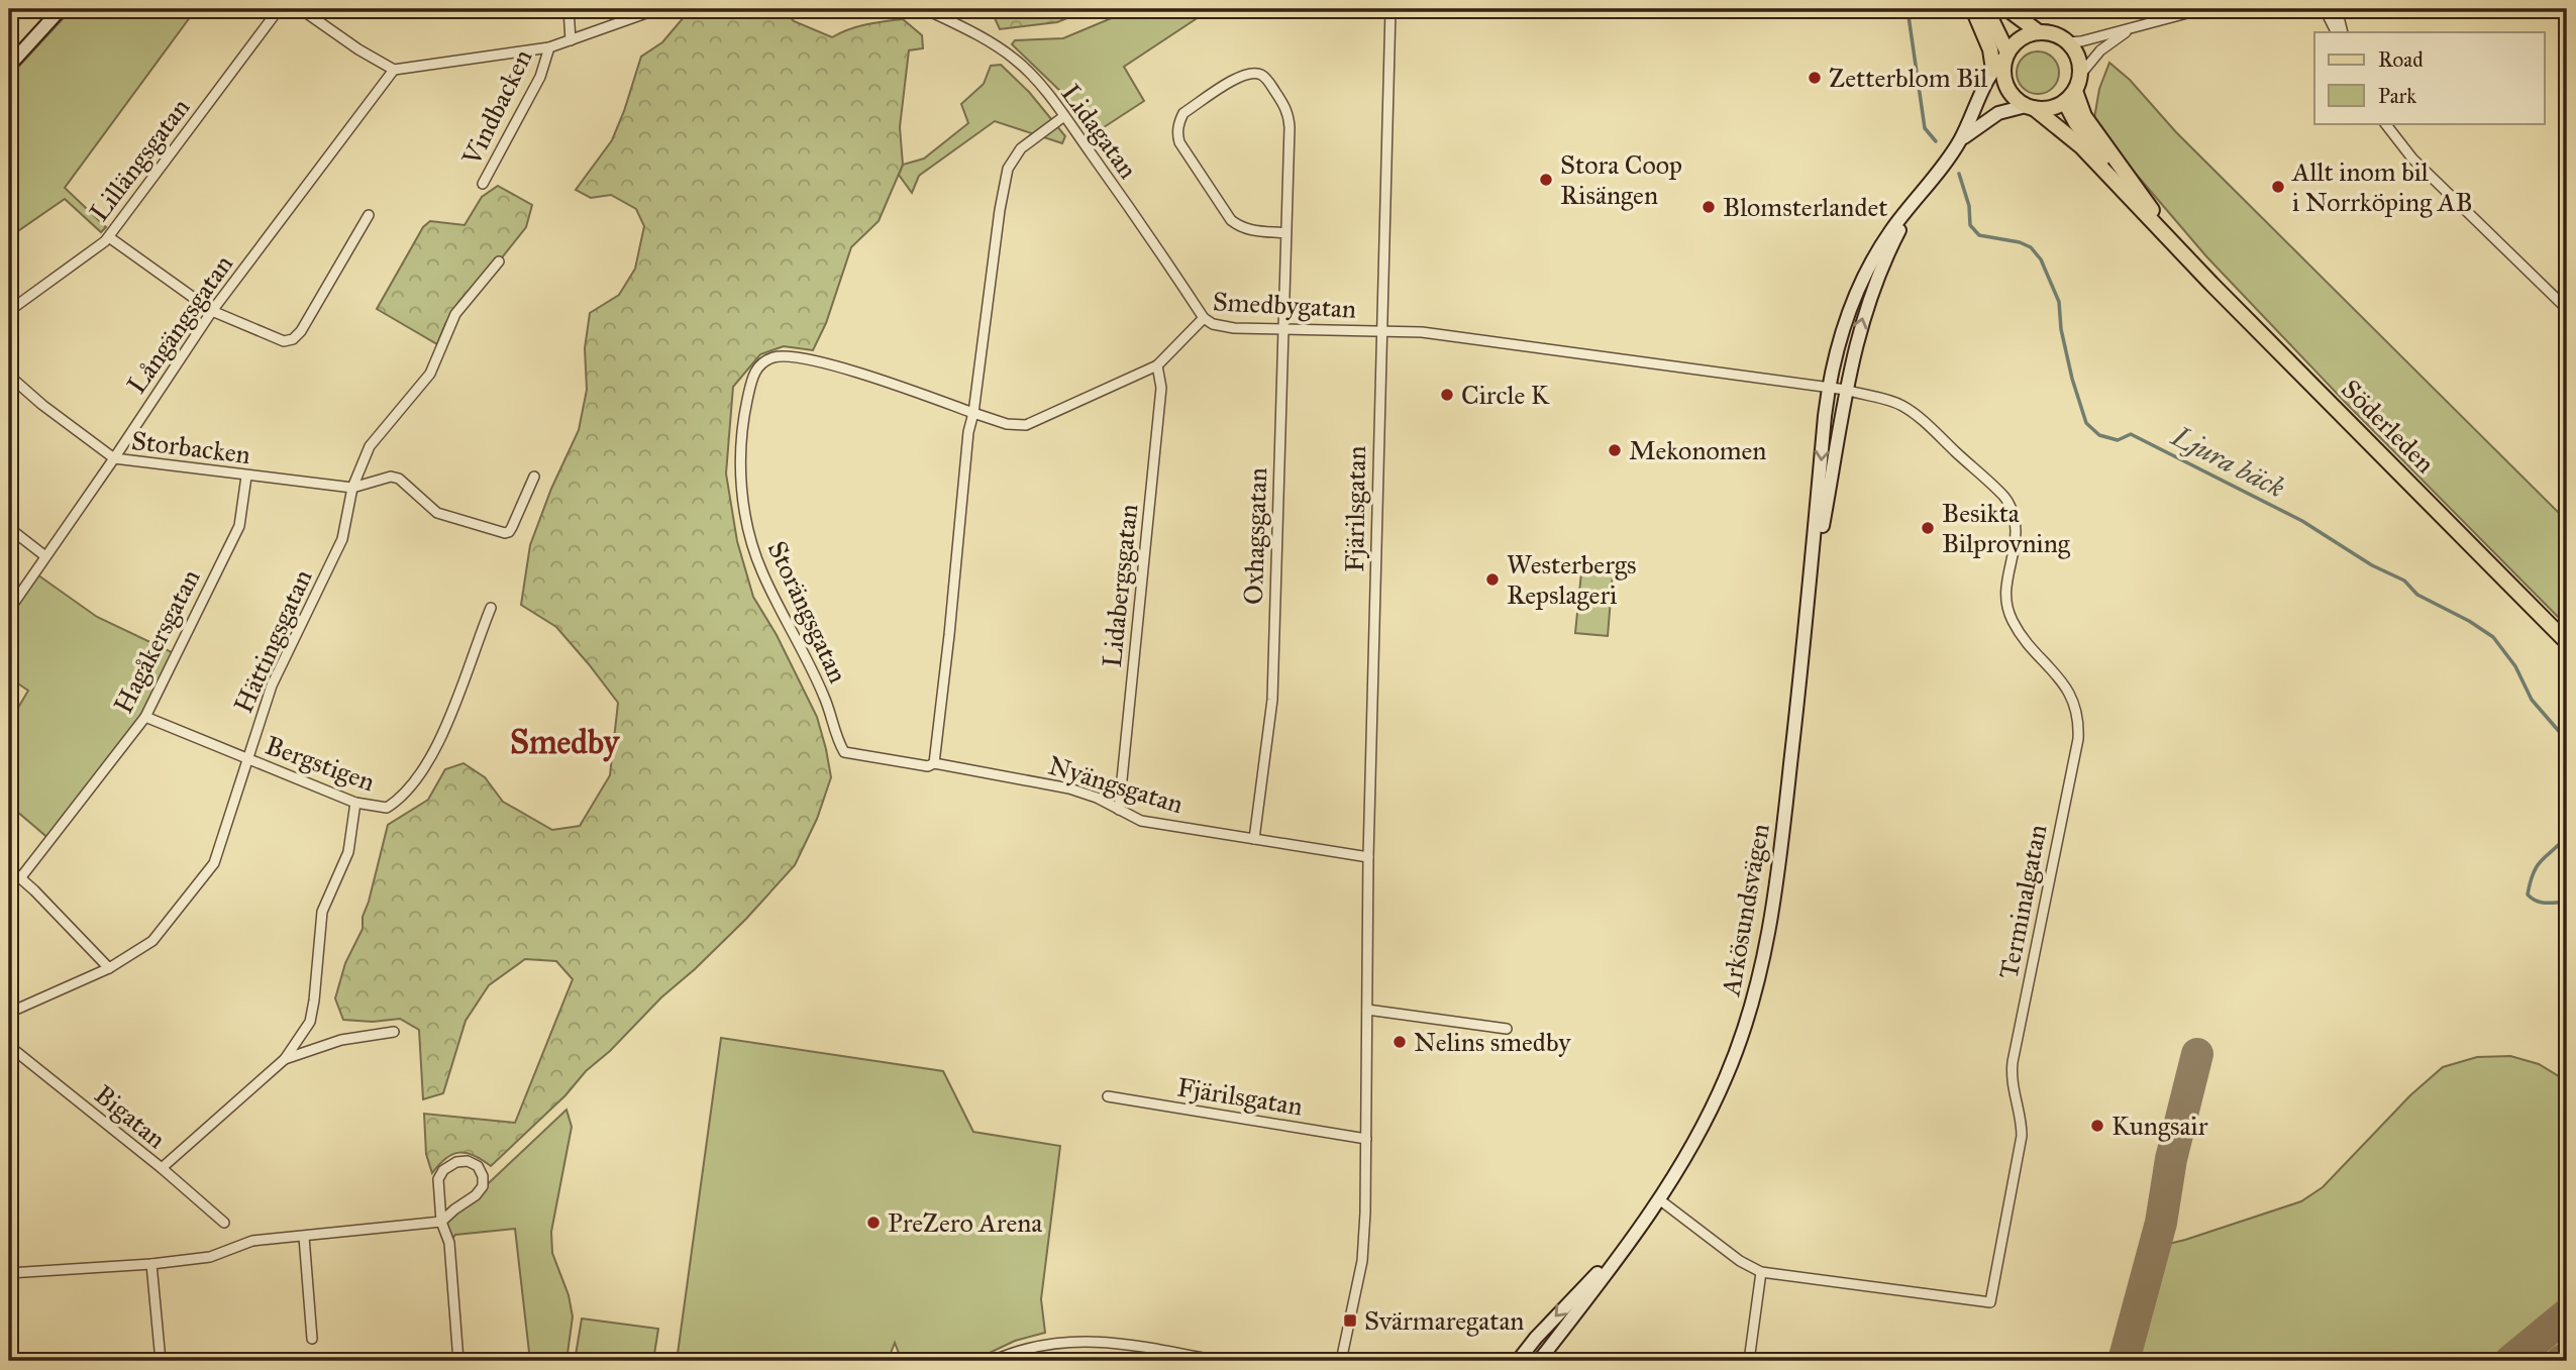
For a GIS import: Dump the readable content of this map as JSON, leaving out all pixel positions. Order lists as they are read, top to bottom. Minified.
{"streets":{"main road":["Söderleden","Arkösundsvägen"],"street":["Vindbacken","Lidagatan","Lillängsgatan","Smedbygatan","Långängsgatan","Storbacken","Fjärilsgatan","Oxhagsgatan","Lidabergsgatan","Storängsgatan","Hagåkersgatan","Hättingsgatan","Bergstigen","Nyängsgatan","Terminalgatan","Bigatan"]},"crossings":[["Lidagatan","Smedbygatan"],["Smedbygatan","Fjärilsgatan"],["Smedbygatan","Oxhagsgatan"],["Smedbygatan","Lidabergsgatan"],["Smedbygatan","Storängsgatan"],["Smedbygatan","Terminalgatan"],["Smedbygatan","Arkösundsvägen"],["Långängsgatan","Storbacken"],["Söderleden","Arkösundsvägen"],["Storbacken","Hagåkersgatan"],["Storbacken","Hättingsgatan"],["Fjärilsgatan","Nyängsgatan"],["Oxhagsgatan","Nyängsgatan"],["Lidabergsgatan","Nyängsgatan"],["Storängsgatan","Nyängsgatan"],["Hagåkersgatan","Bergstigen"],["Hättingsgatan","Bergstigen"],["Terminalgatan","Arkösundsvägen"]],"districts":["Smedby"],"water":["Ljura bäck"],"places":{"other":["Zetterblom Bil","Stora Coop Risängen","Allt inom bil i Norrköping AB","Blomsterlandet","Circle K","Mekonomen","Besikta Bilprovning","Westerbergs Repslageri","Nelins smedby","Kungsair","PreZero Arena"],"transit":["Svärmaregatan"]},"legend":["Road","Park"]}
